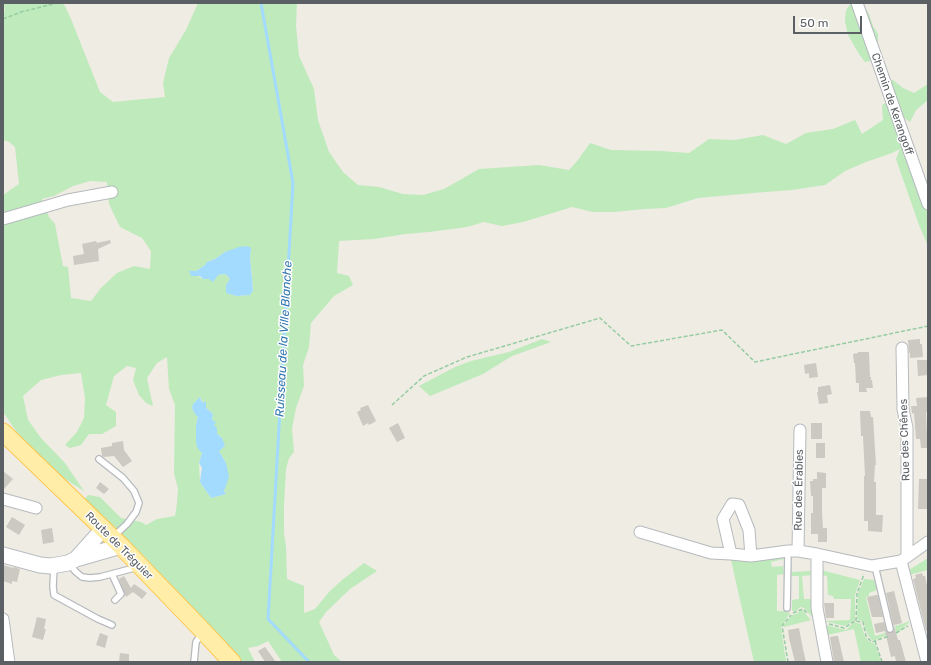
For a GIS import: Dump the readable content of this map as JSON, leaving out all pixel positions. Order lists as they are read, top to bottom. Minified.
{"streets":{"main road":["Route de Tréguier"],"street":["Chemin de Kerangoff","Rue des Chênes","Rue des Érables"]},"water":["Ruisseau de la Ville Blanche"],"scale_bar":"50 m"}
